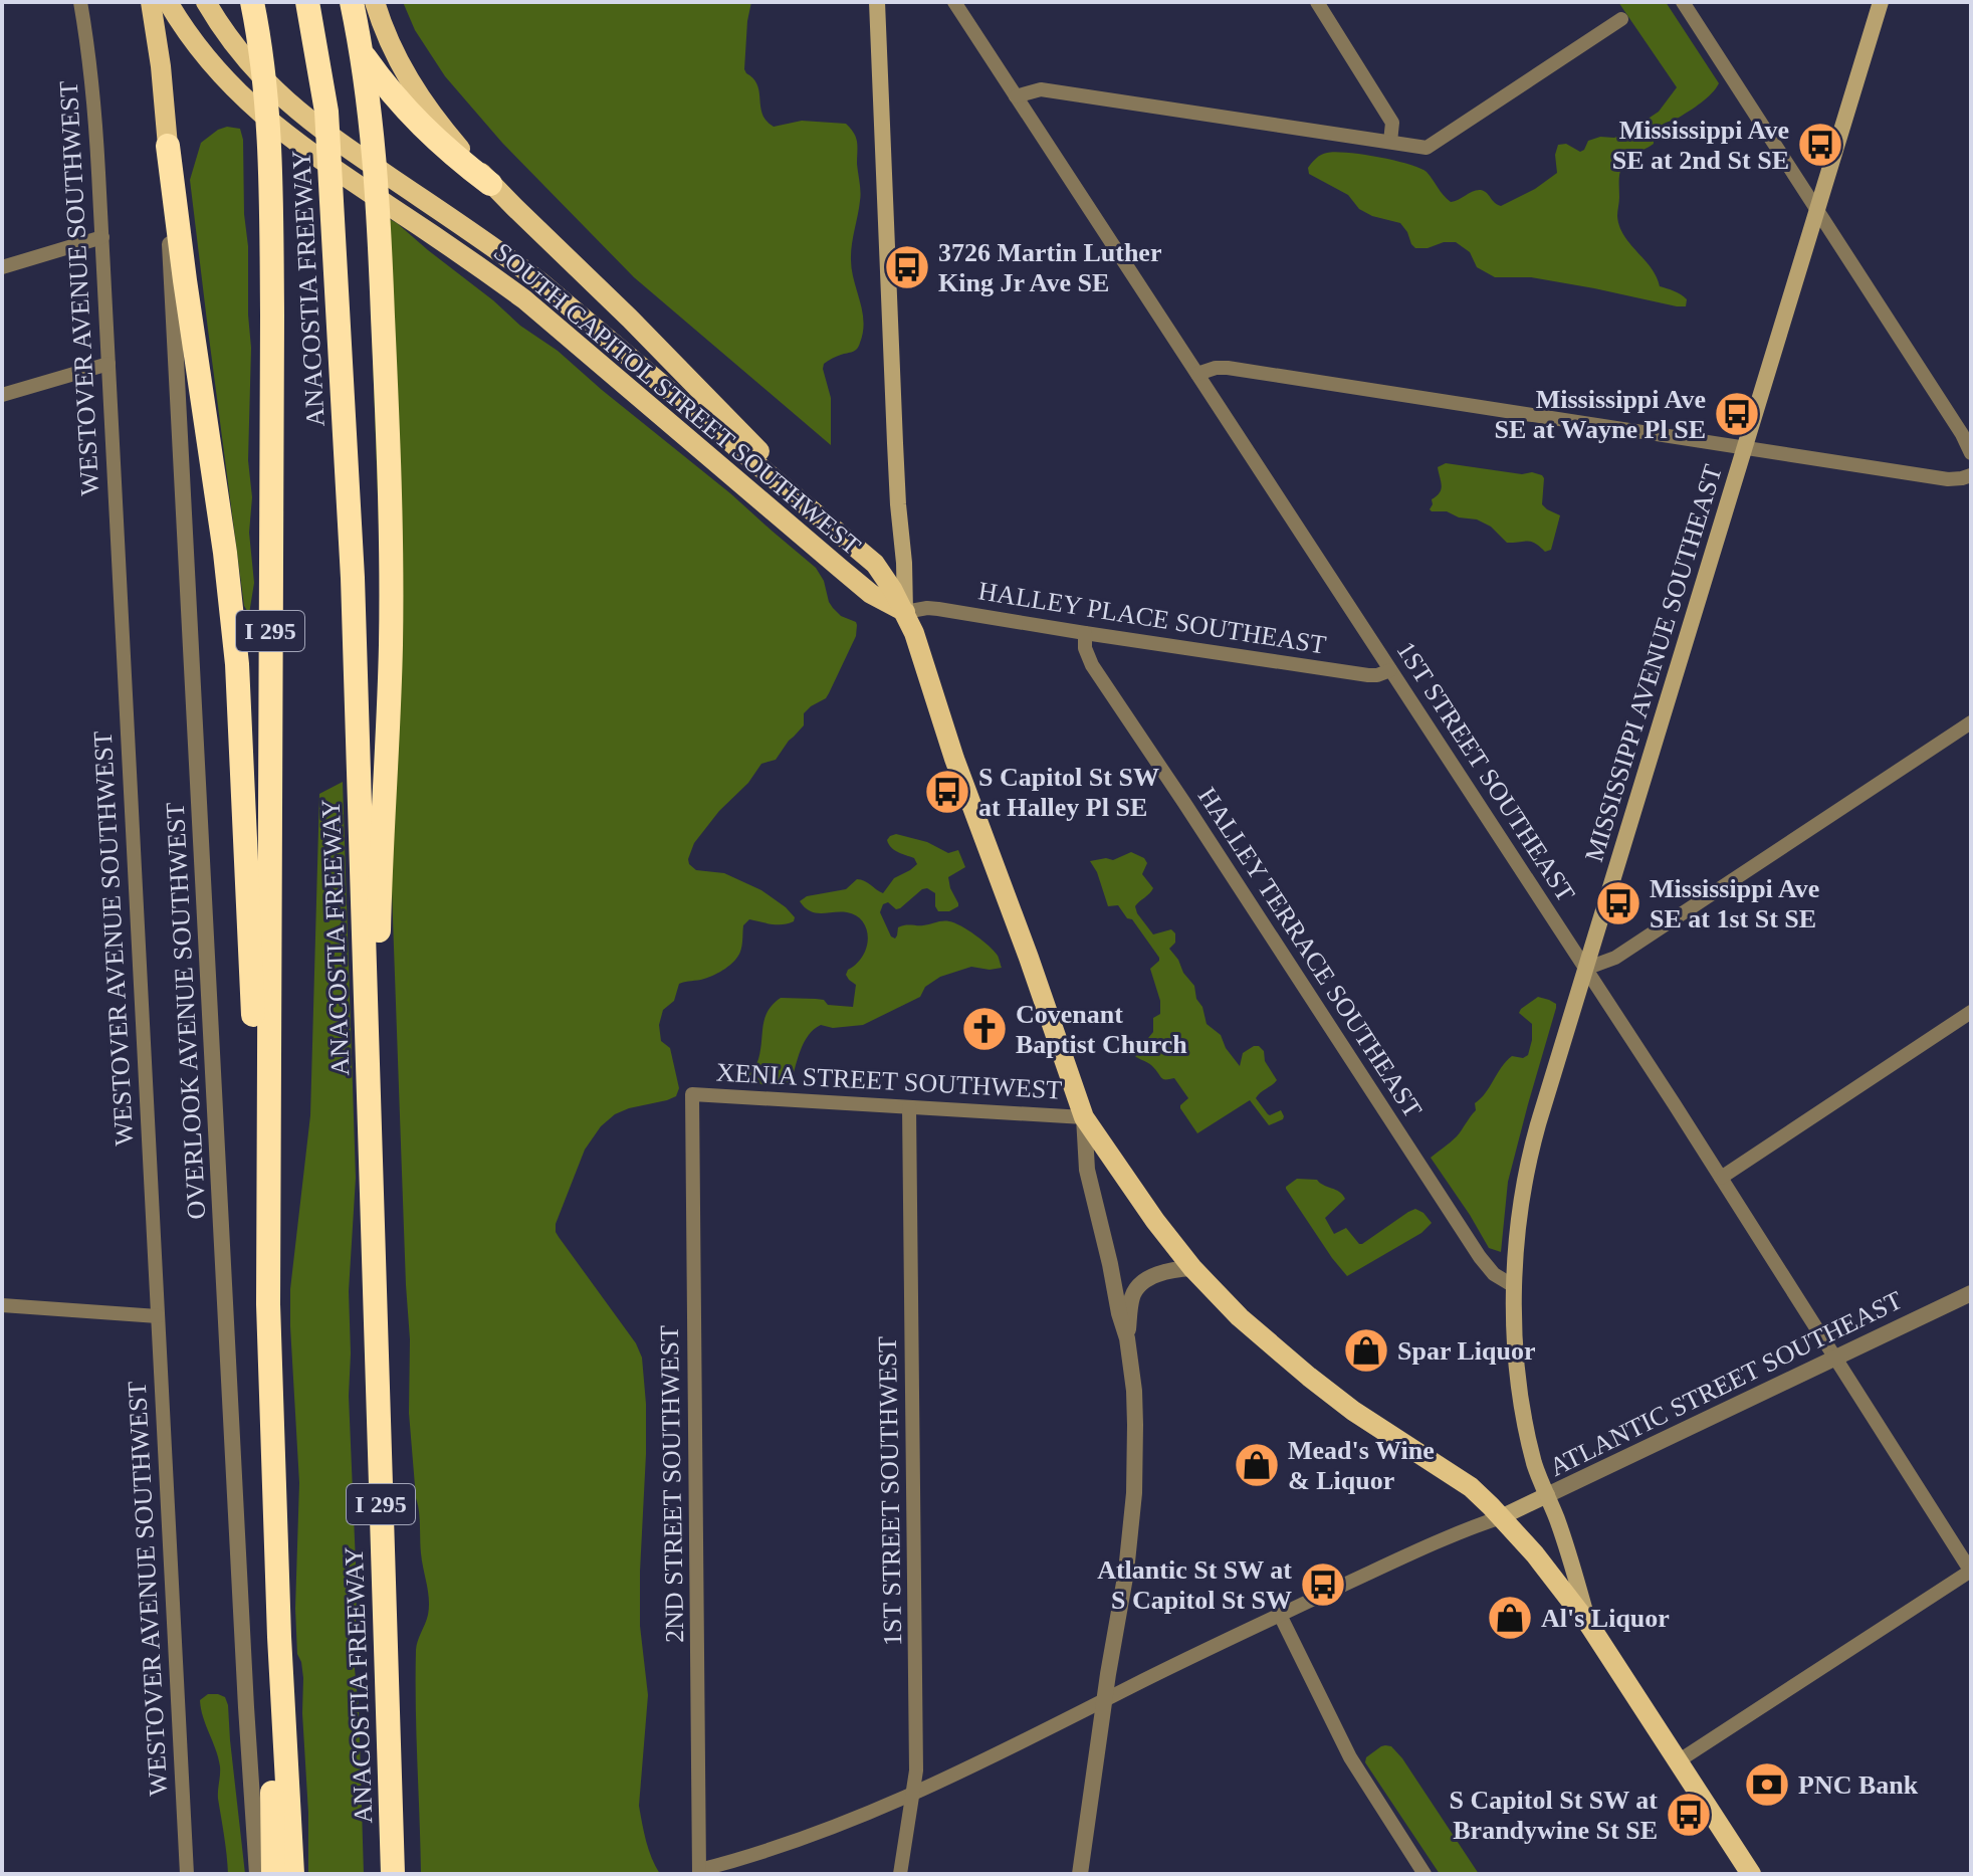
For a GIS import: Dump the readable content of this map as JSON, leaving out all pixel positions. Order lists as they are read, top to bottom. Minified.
{"streets":{"highway":["ANACOSTIA FREEWAY","I 295"],"main road":["SOUTH CAPITOL STREET SOUTHWEST","MISSISSIPPI AVENUE SOUTHEAST","ATLANTIC STREET SOUTHEAST"],"street":["WESTOVER AVENUE SOUTHWEST","HALLEY PLACE SOUTHEAST","1ST STREET SOUTHEAST","HALLEY TERRACE SOUTHEAST","OVERLOOK AVENUE SOUTHWEST","XENIA STREET SOUTHWEST","2ND STREET SOUTHWEST","1ST STREET SOUTHWEST"]},"crossings":[["SOUTH CAPITOL STREET SOUTHWEST","HALLEY PLACE SOUTHEAST"],["HALLEY PLACE SOUTHEAST","1ST STREET SOUTHEAST"],["HALLEY PLACE SOUTHEAST","HALLEY TERRACE SOUTHEAST"],["MISSISSIPPI AVENUE SOUTHEAST","1ST STREET SOUTHEAST"],["MISSISSIPPI AVENUE SOUTHEAST","HALLEY TERRACE SOUTHEAST"],["MISSISSIPPI AVENUE SOUTHEAST","ATLANTIC STREET SOUTHEAST"],["1ST STREET SOUTHEAST","ATLANTIC STREET SOUTHEAST"],["XENIA STREET SOUTHWEST","2ND STREET SOUTHWEST"],["XENIA STREET SOUTHWEST","1ST STREET SOUTHWEST"]],"places":{"bus stop":["Mississippi Ave SE at 2nd St SE","3726 Martin Luther King Jr Ave SE","Mississippi Ave SE at Wayne Pl SE","S Capitol St SW at Halley Pl SE","Mississippi Ave SE at 1st St SE","Atlantic St SW at S Capitol St SW","S Capitol St SW at Brandywine St SE"],"church":["Covenant Baptist Church"],"shop":["Spar Liquor","Mead's Wine & Liquor","Al's Liquor"],"bank":["PNC Bank"]}}
